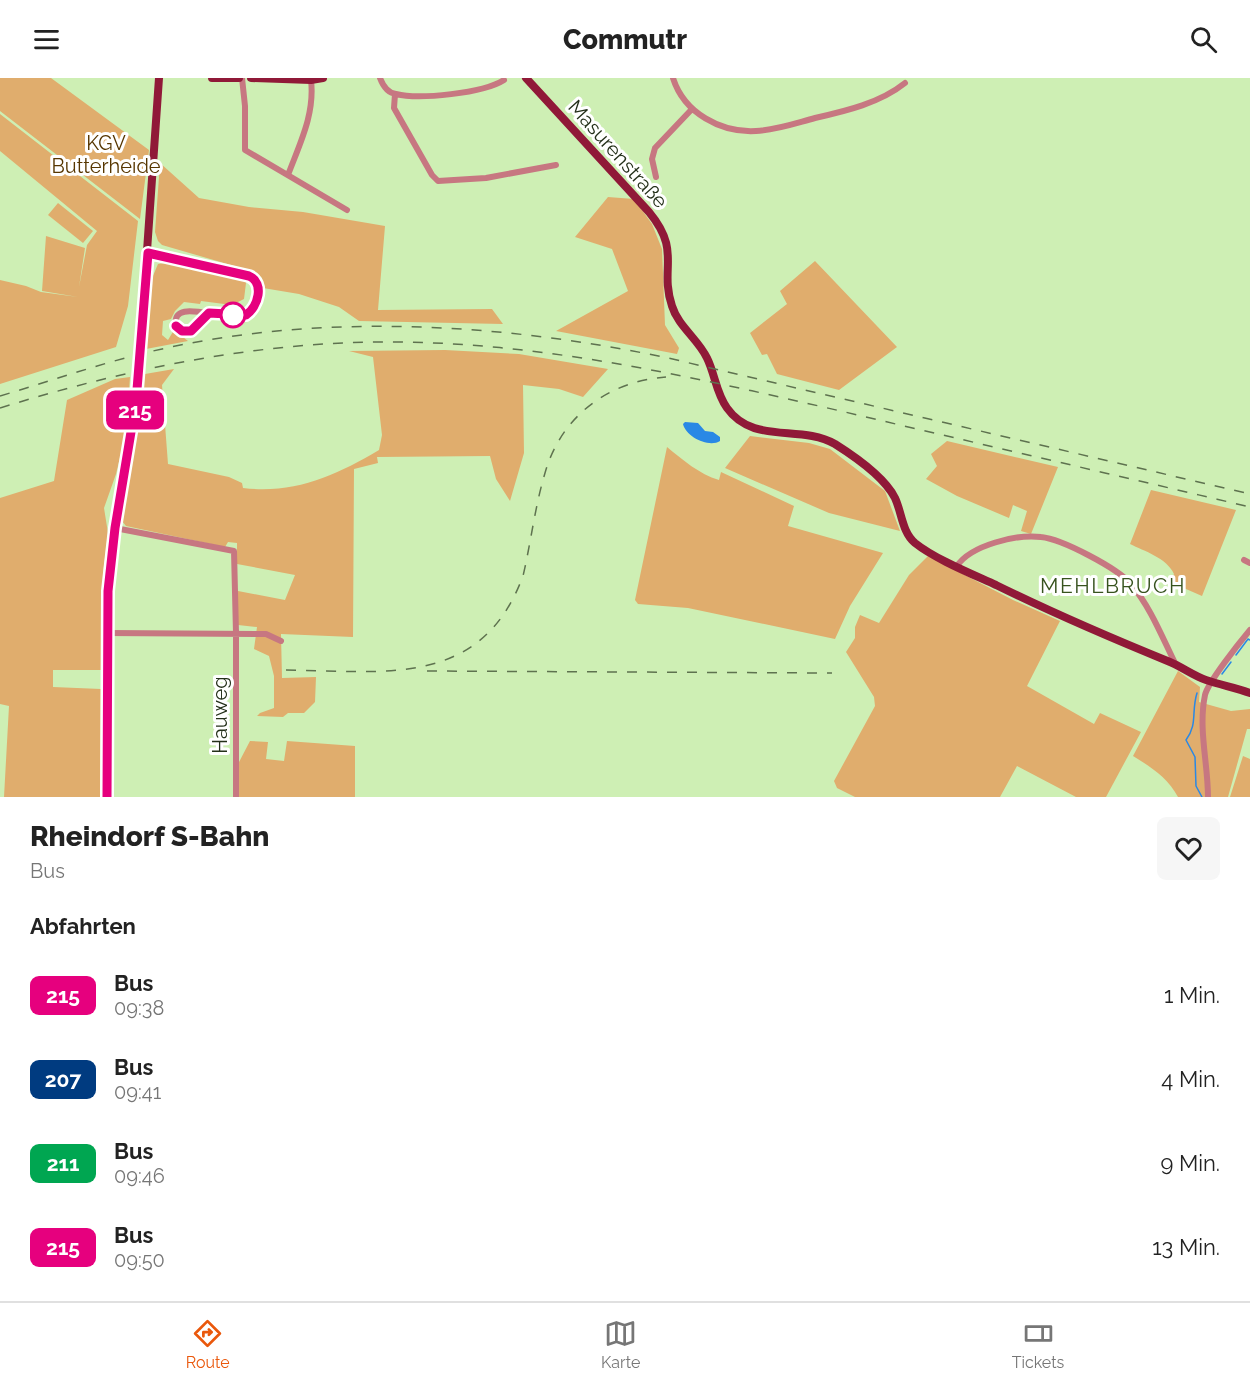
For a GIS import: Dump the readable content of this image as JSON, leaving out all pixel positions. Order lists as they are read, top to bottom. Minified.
{"streets":{"main road":["Masurenstraße"],"street":["Hauweg"]},"districts":["MEHLBRUCH"],"parks":["KGV Butterheide"],"lines":["bus line 215"],"page":{"header":"Commutr","on_map":"215","heading":[["Rheindorf S-Bahn","Bus"],"Abfahrten"],"list":[{"mark":"215","name":"Bus","note":"09:38","value":"1 Min."},{"mark":"207","name":"Bus","note":"09:41","value":"4 Min."},{"mark":"211","name":"Bus","note":"09:46","value":"9 Min."},{"mark":"215","name":"Bus","note":"09:50","value":"13 Min."}],"tabs":["Route","Karte","Tickets"]}}
